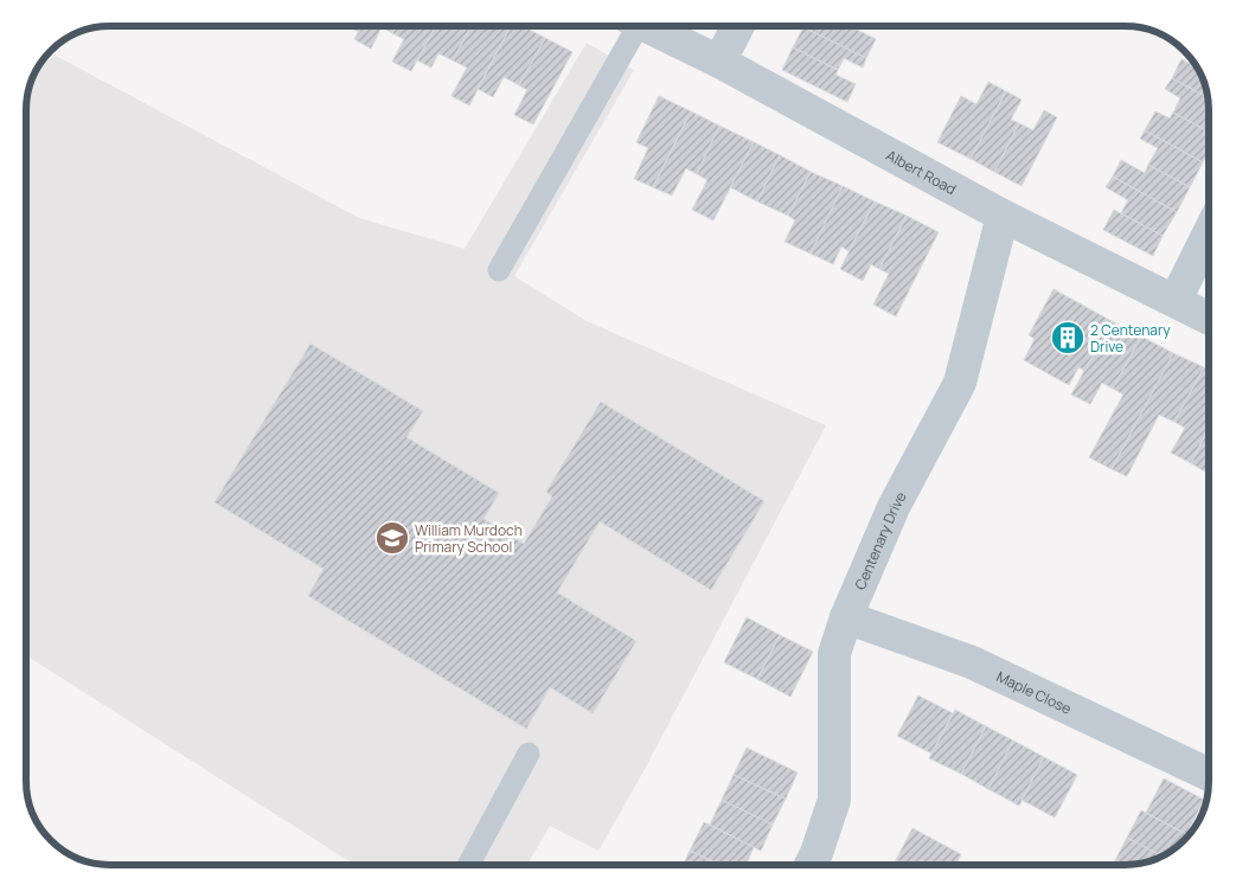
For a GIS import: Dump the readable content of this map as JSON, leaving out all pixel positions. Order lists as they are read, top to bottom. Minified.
{"streets":{"street":["Albert Road","Centenary Drive","Maple Close"]},"crossings":[["Albert Road","Centenary Drive"],["Centenary Drive","Maple Close"]],"places":{"building":["2 Centenary Drive"],"school or university":["William Murdoch Primary School"]}}
